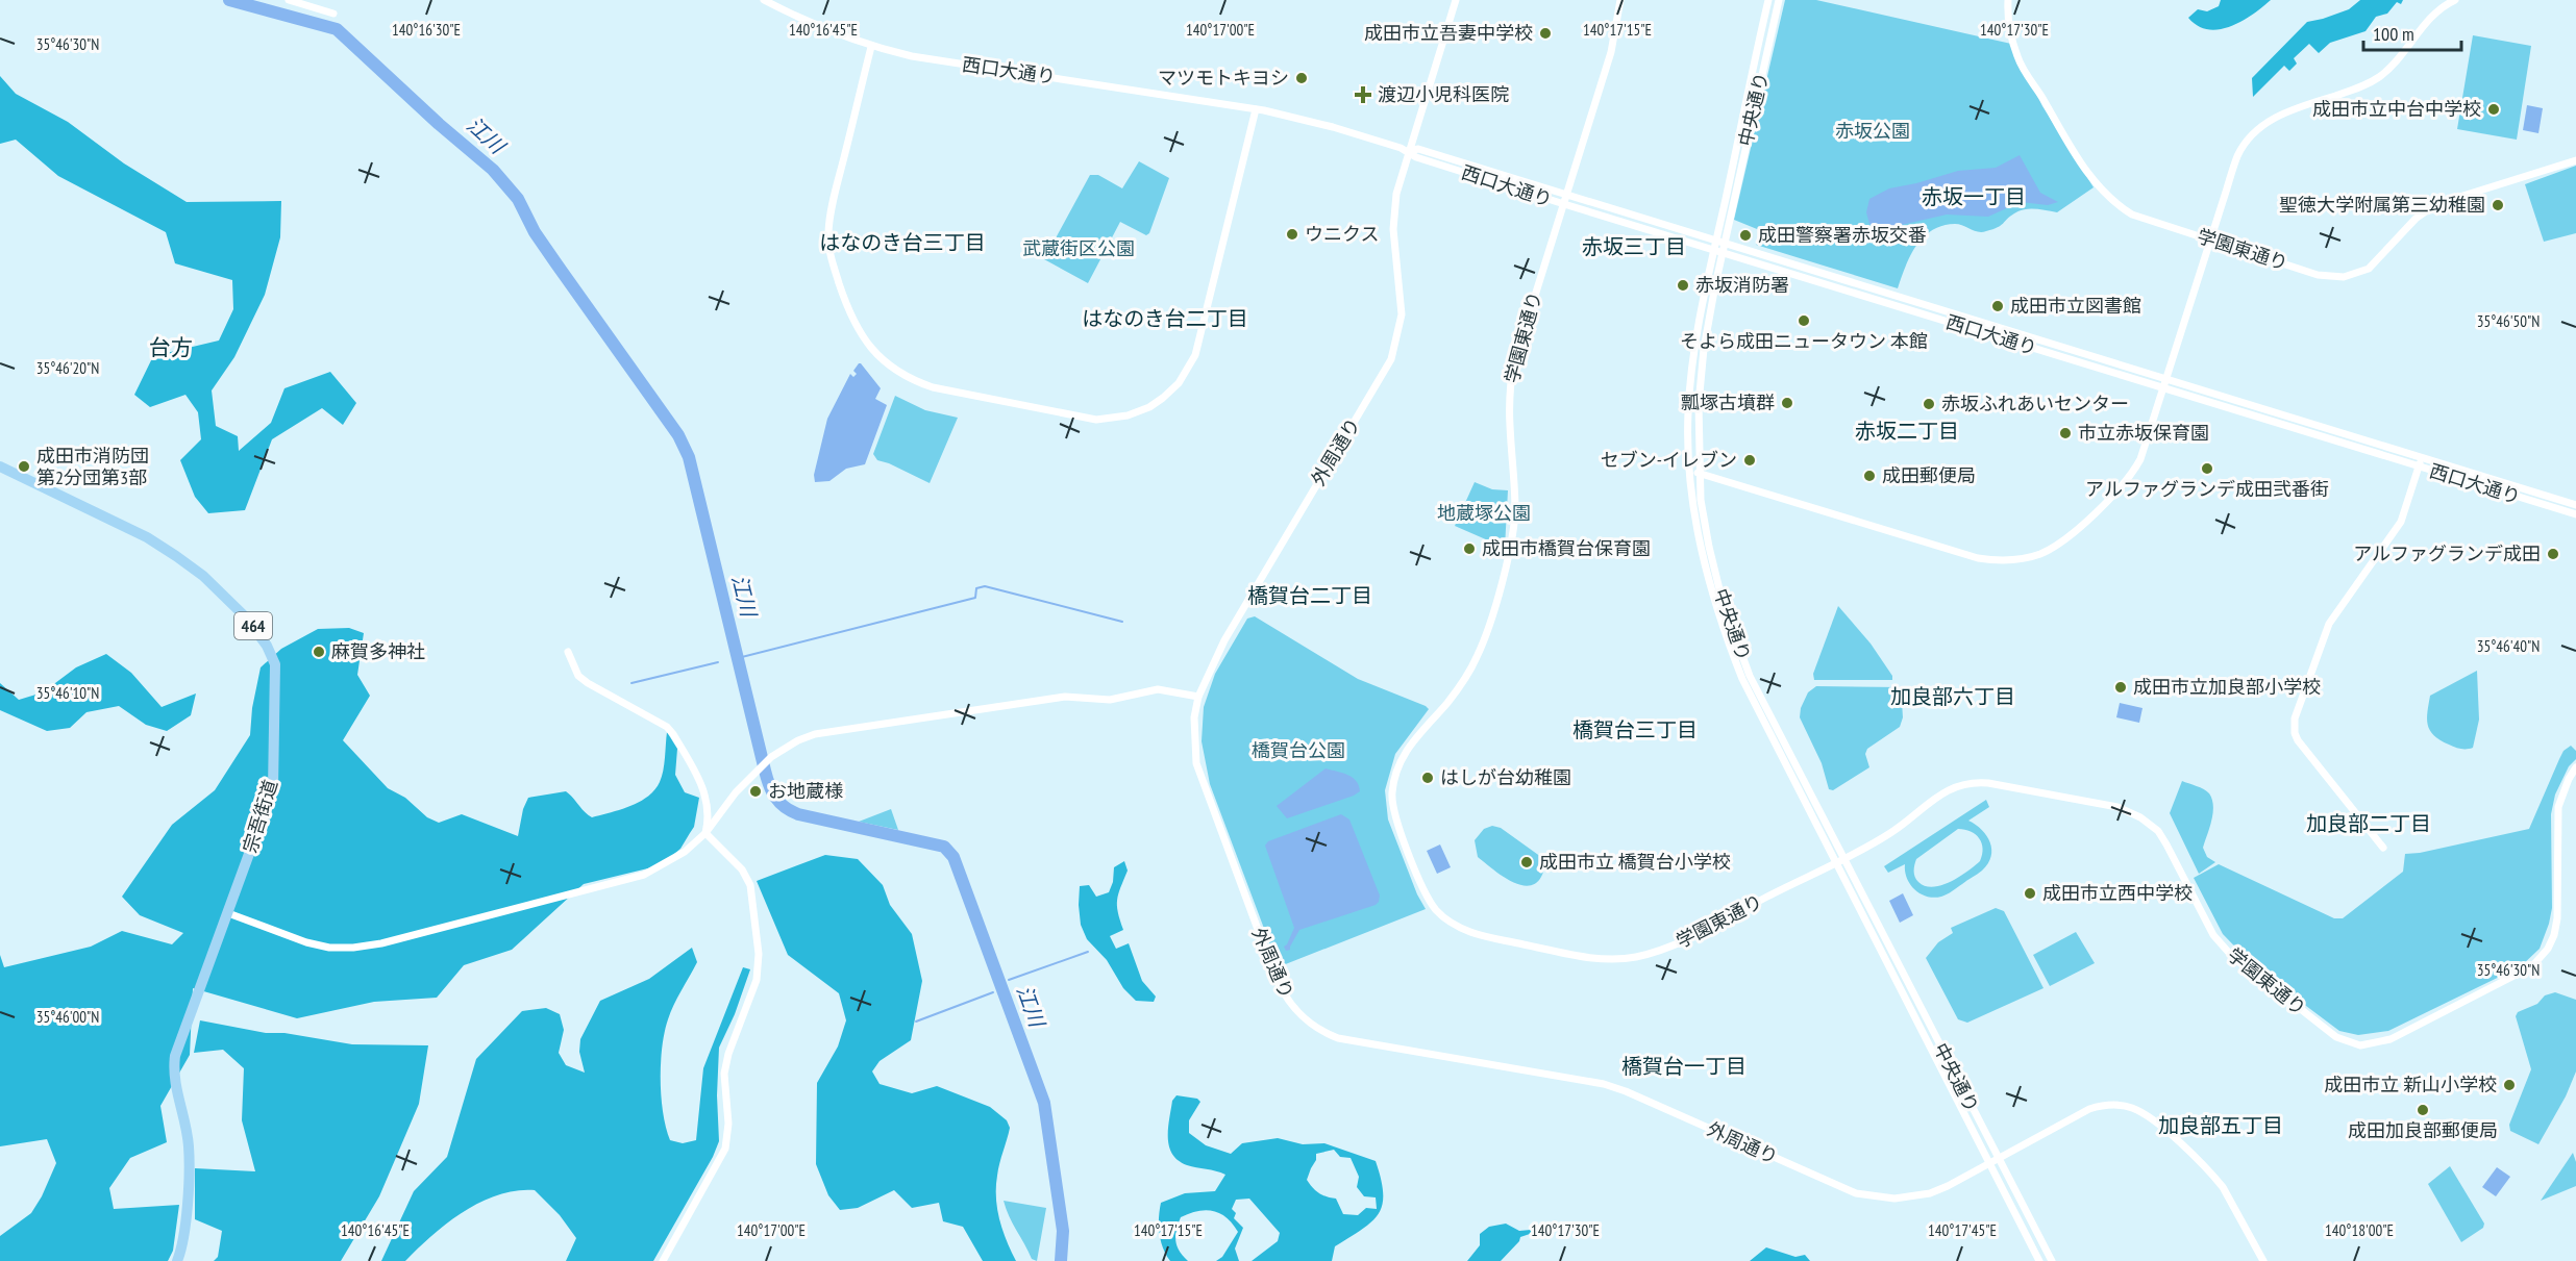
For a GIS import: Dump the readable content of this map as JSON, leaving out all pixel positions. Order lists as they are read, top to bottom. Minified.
{"streets":{"highway":["464","宗吾街道"],"street":["西口大通り","中央通り","学園東通り","外周通り"]},"crossings":[["西口大通り","中央通り"],["西口大通り","学園東通り"],["西口大通り","外周通り"],["中央通り","学園東通り"],["中央通り","外周通り"]],"districts":["赤坂一丁目","はなのき台三丁目","赤坂三丁目","はなのき台二丁目","台方","赤坂二丁目","橋賀台二丁目","加良部六丁目","橋賀台三丁目","加良部二丁目","橋賀台一丁目","加良部五丁目"],"water":["江川"],"parks":["赤坂公園","武蔵街区公園","地蔵塚公園","橋賀台公園"],"places":{"other":["成田市立吾妻中学校","マツモトキヨシ","成田市立中台中学校","聖徳大学附属第三幼稚園","ウニクス","成田警察署赤坂交番","赤坂消防署","成田市立図書館","そよら成田ニュータウン 本館","瓢塚古墳群","赤坂ふれあいセンター","市立赤坂保育園","セブン-イレブン","成田市消防団 第2分団第3部","アルファグランデ成田弐番街","成田郵便局","成田市橋賀台保育園","アルファグランデ成田","麻賀多神社","成田市立加良部小学校","はしが台幼稚園","お地蔵様","成田市立 橋賀台小学校","成田市立西中学校","成田市立 新山小学校","成田加良部郵便局"],"health":["渡辺小児科医院"]},"scale_bar":"100 m","coordinates":["140°16'30\"E","140°16'45\"E","140°17'00\"E","140°17'15\"E","140°17'30\"E","35°46'30\"N","35°46'50\"N","35°46'20\"N","35°46'40\"N","35°46'10\"N","35°46'00\"N","140°17'45\"E","140°18'00\"E"]}
